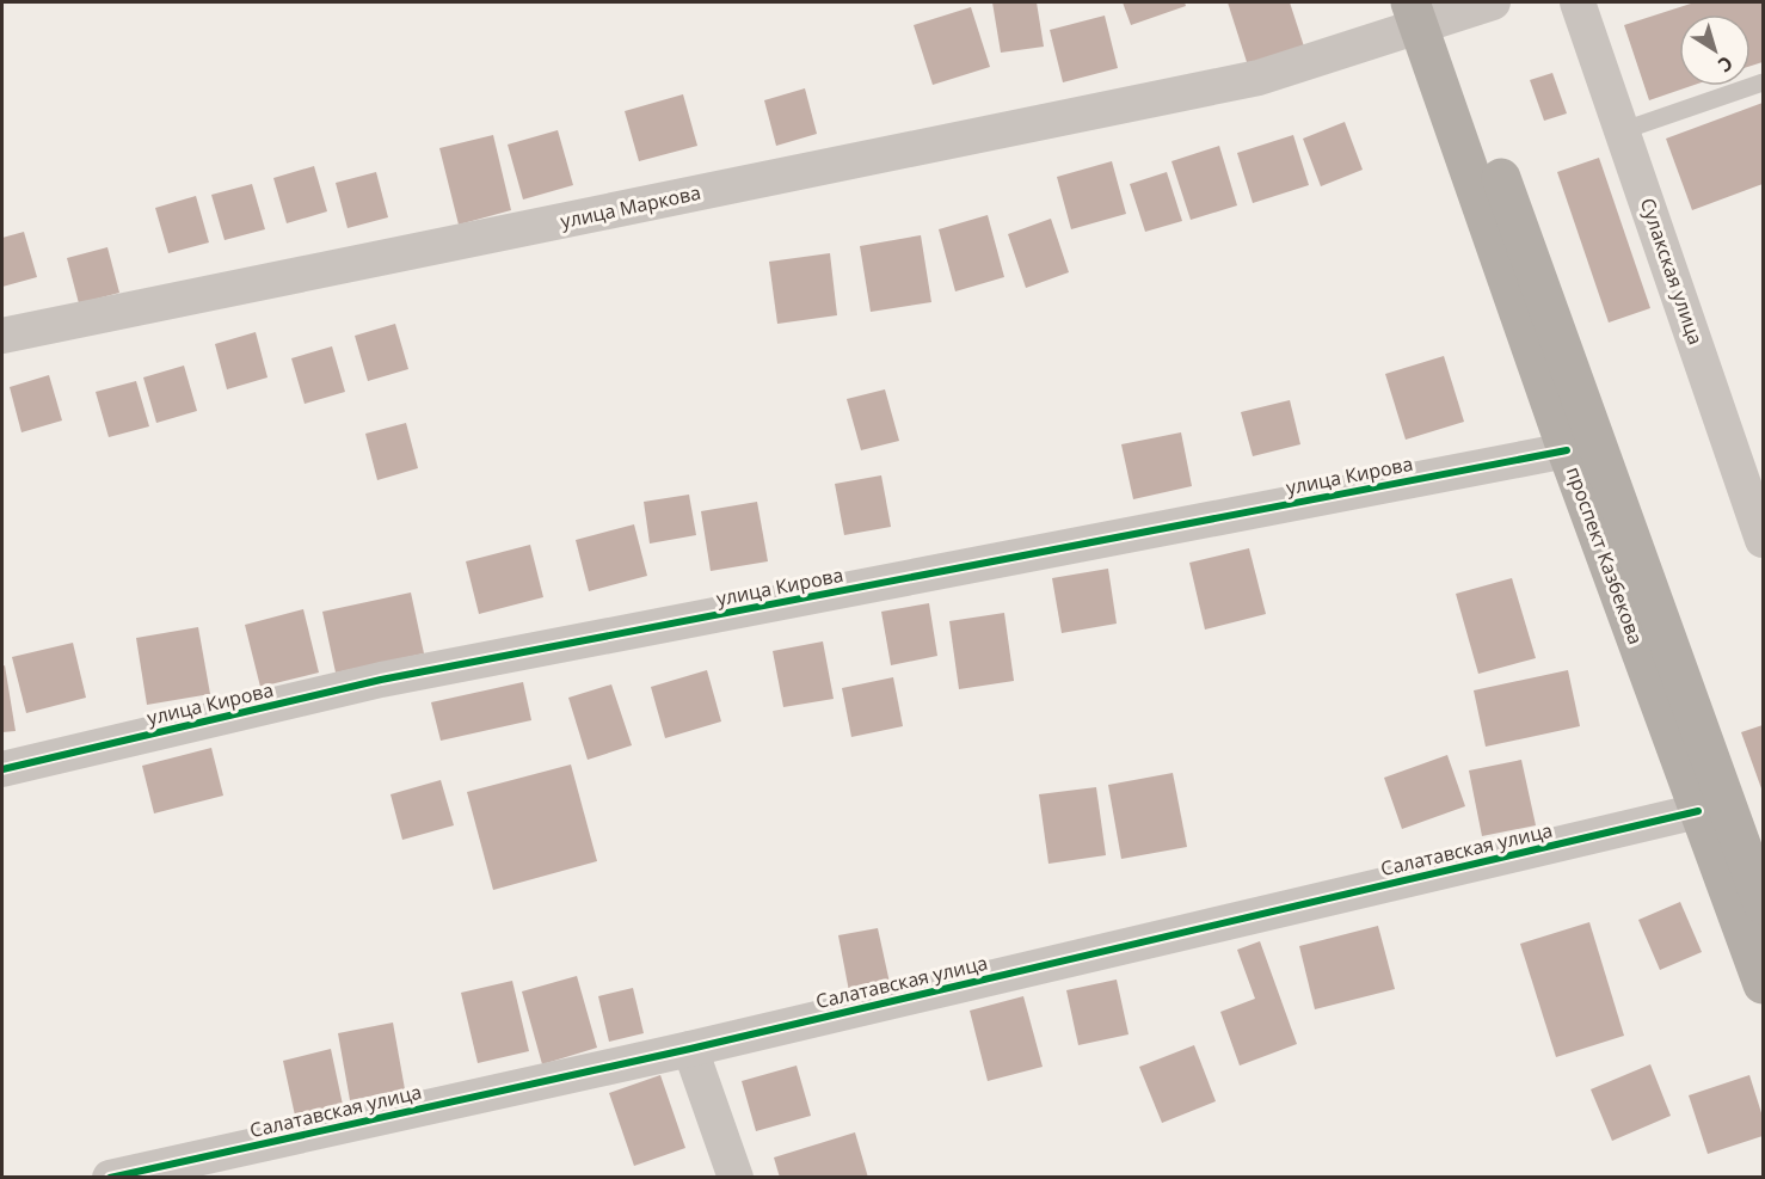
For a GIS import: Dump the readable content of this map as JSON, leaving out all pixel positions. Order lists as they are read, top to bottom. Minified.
{"streets":{"highway":["проспект Казбекова"],"street":["улица Маркова","Сулакская улица","улица Кирова","Салатавская улица"]},"crossings":[["улица Маркова","проспект Казбекова"],["улица Кирова","проспект Казбекова"],["проспект Казбекова","Салатавская улица"]],"north":"bottom right"}
